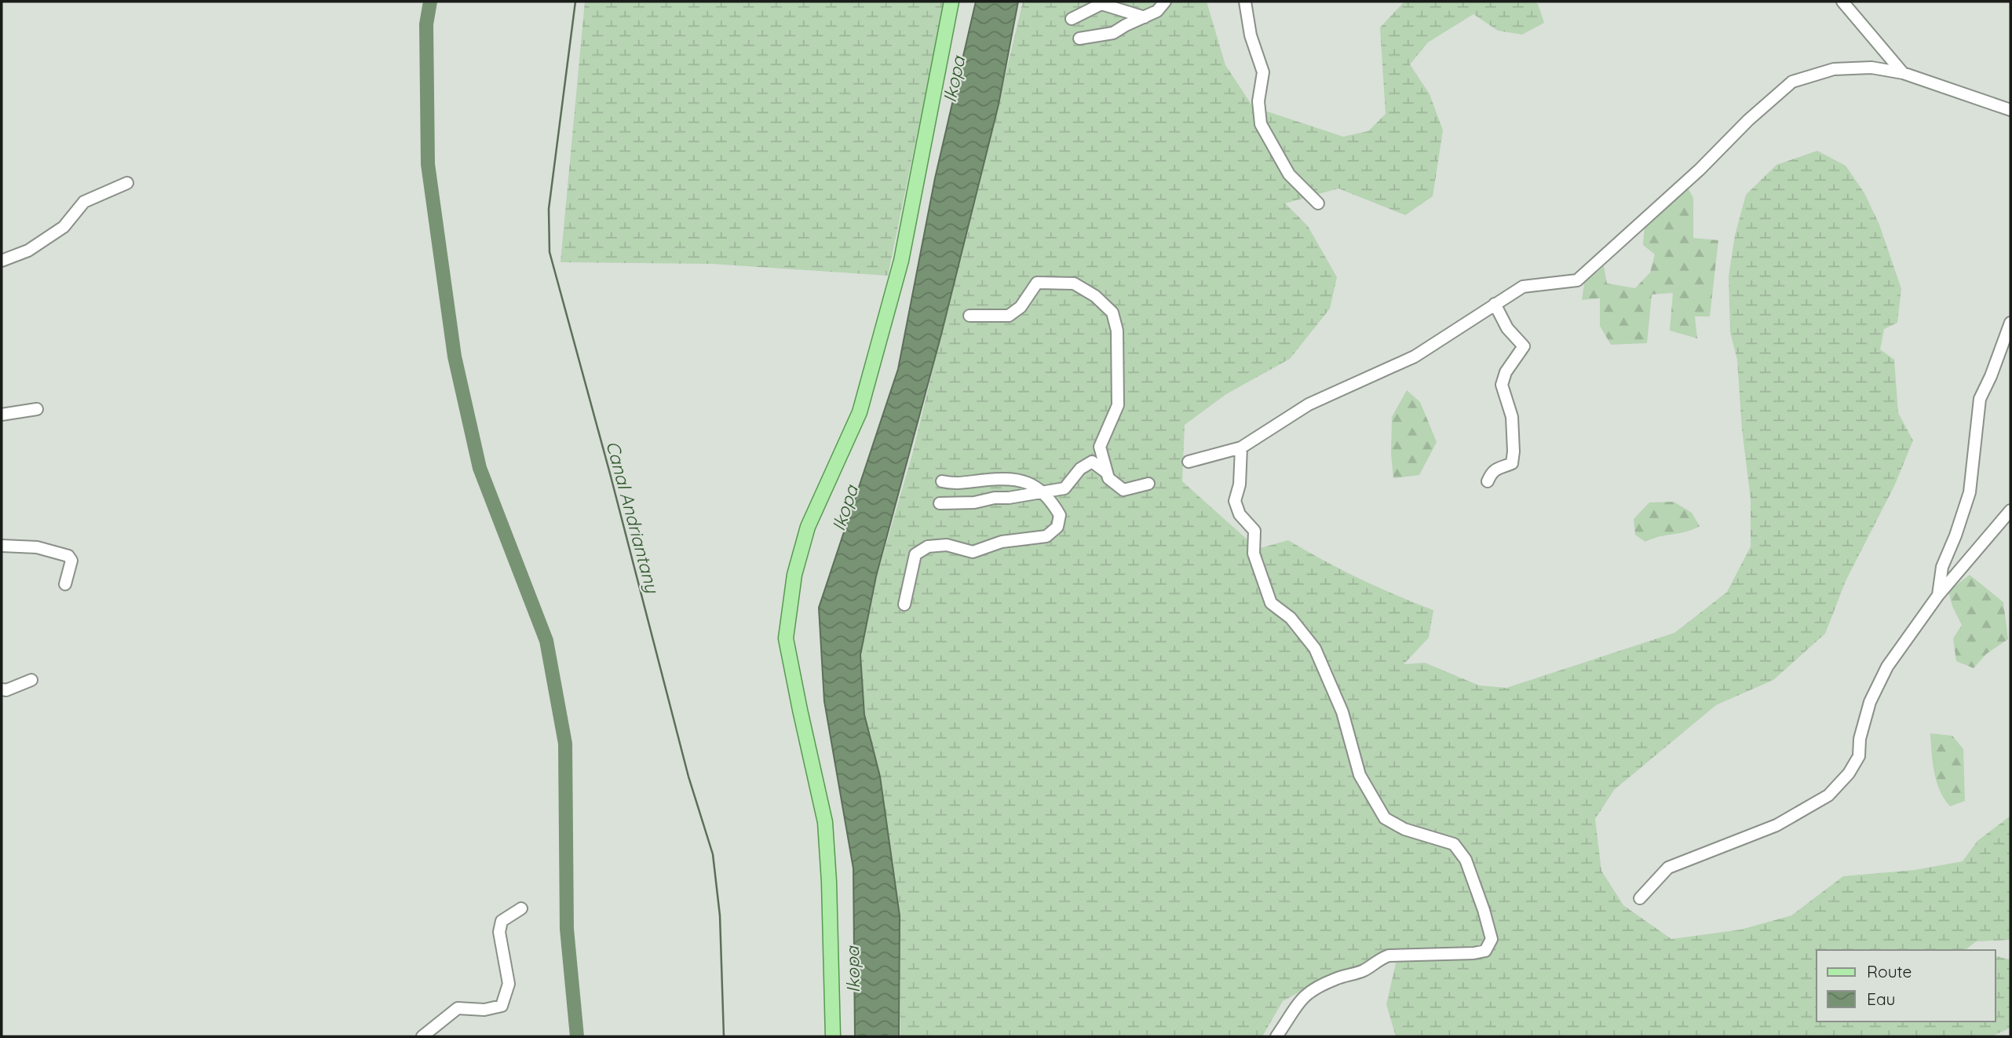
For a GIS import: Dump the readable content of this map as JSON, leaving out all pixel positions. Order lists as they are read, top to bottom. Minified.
{"water":["Ikopa","Canal Andriantany"],"legend":["Route","Eau"]}
